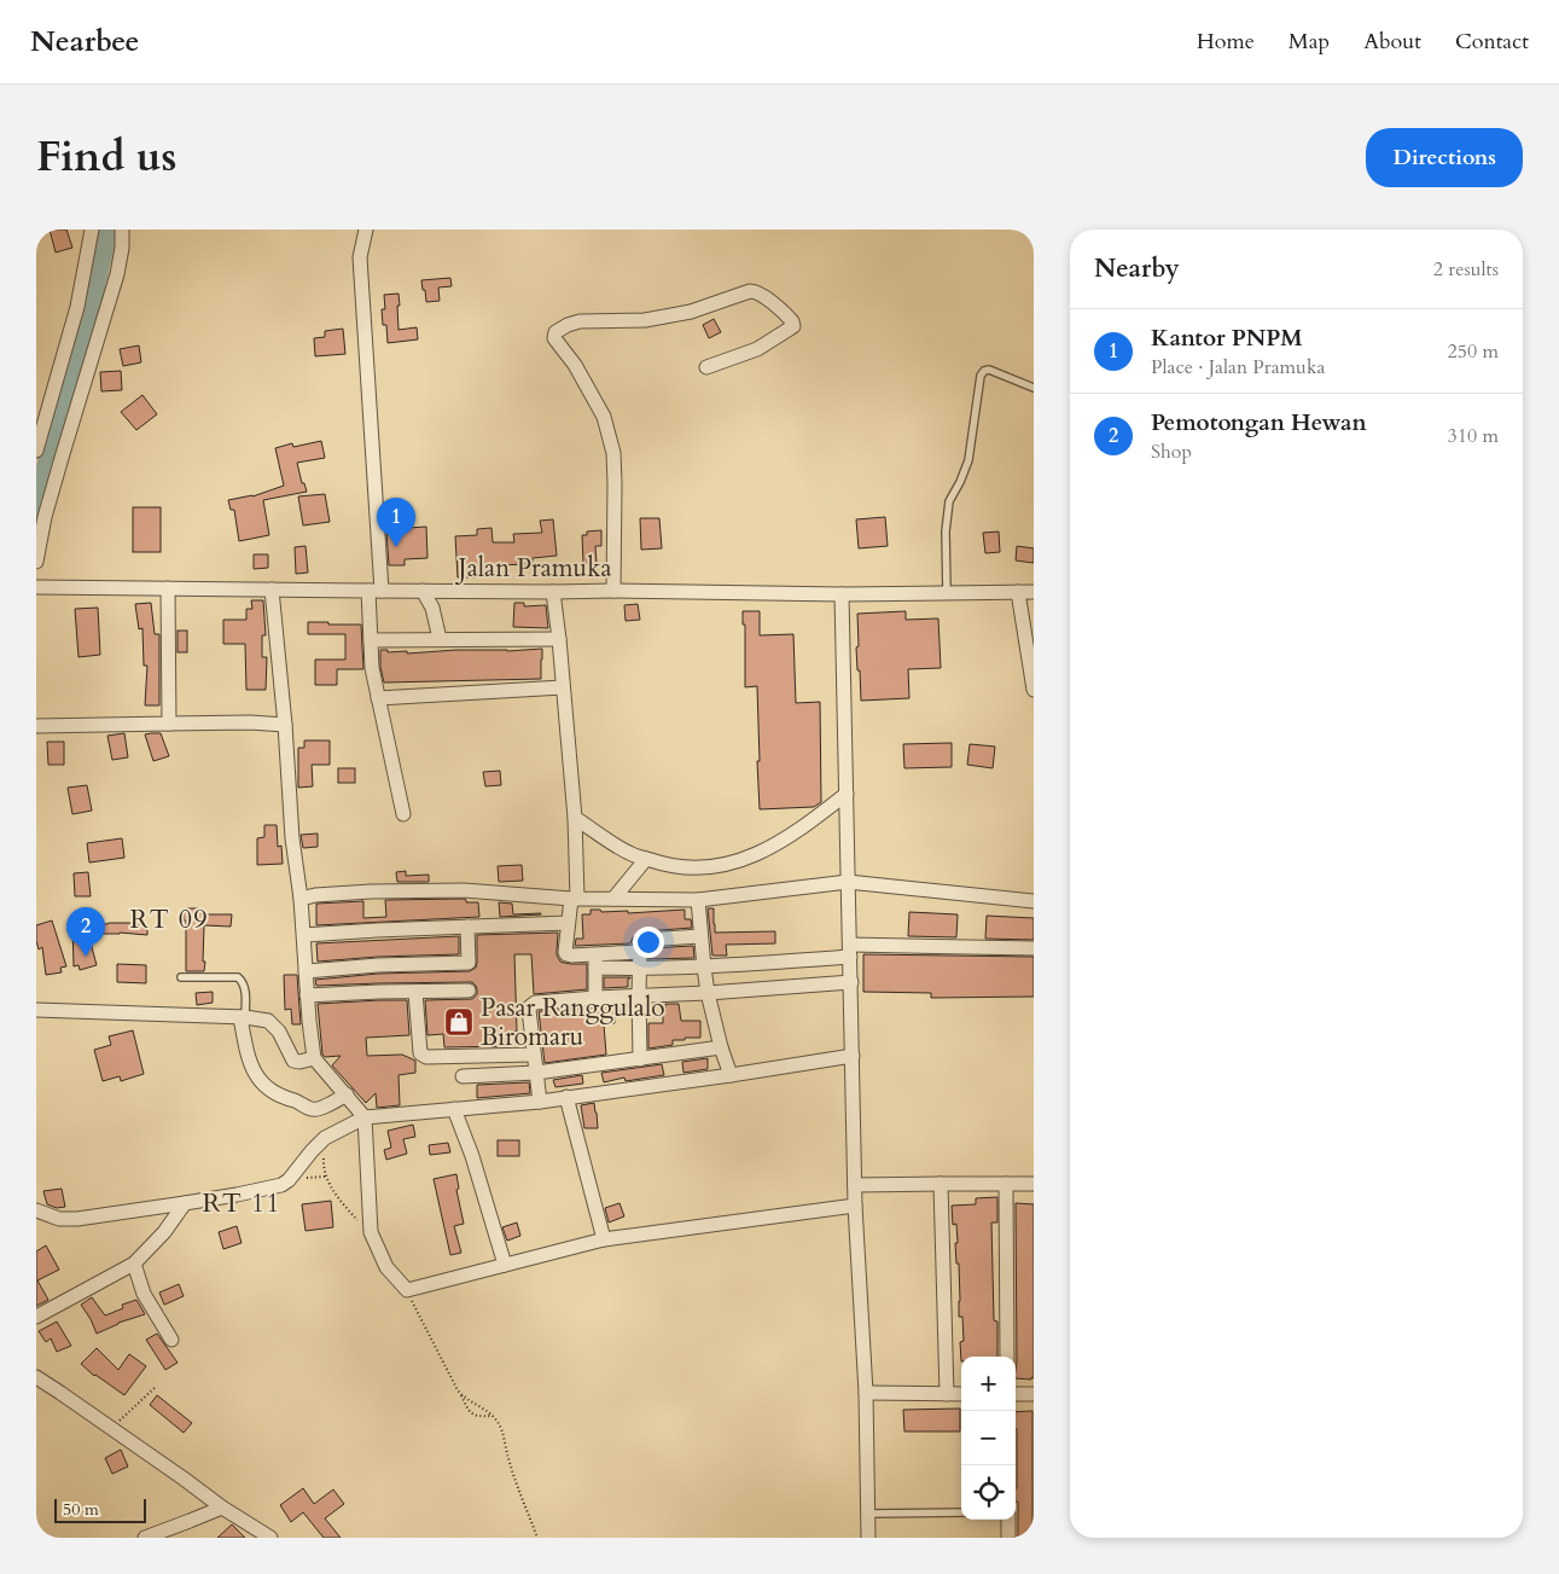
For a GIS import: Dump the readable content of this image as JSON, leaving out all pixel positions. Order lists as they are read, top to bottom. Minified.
{"streets":{"street":["Jalan Pramuka"]},"districts":["RT 09","RT 11"],"places":{"shop":["Pasar Ranggulalo Biromaru"]},"scale_bar":"50 m","page":{"header":"Nearbee","nav":["Home","Map","About","Contact"],"title":"Find us","buttons":"Directions","heading":["Nearby","2 results"],"list":[{"mark":"1","name":"Kantor PNPM","note":"Place · Jalan Pramuka","value":"250 m"},{"mark":"2","name":"Pemotongan Hewan","note":"Shop","value":"310 m"}],"pins":["1","2"],"map_buttons":["+","−"],"scale":"50 m"}}
